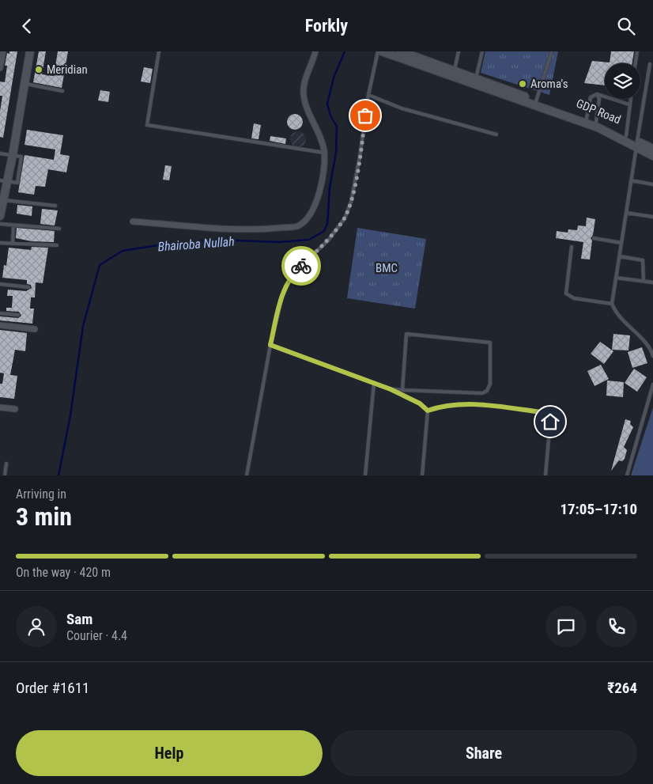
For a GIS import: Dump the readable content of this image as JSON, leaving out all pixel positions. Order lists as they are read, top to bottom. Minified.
{"streets":{"main road":["GDP Road"]},"water":["Bhairoba Nullah"],"parks":["BMC"],"places":["Meridian","Aroma's"],"page":{"header":"Forkly","heading":["3 min","Arriving in","17:05–17:10"],"panel":["Sam","Courier · 4.4","Order #1611","₹264"],"bar":"On the way · 420 m","buttons":["Help","Share"]}}
